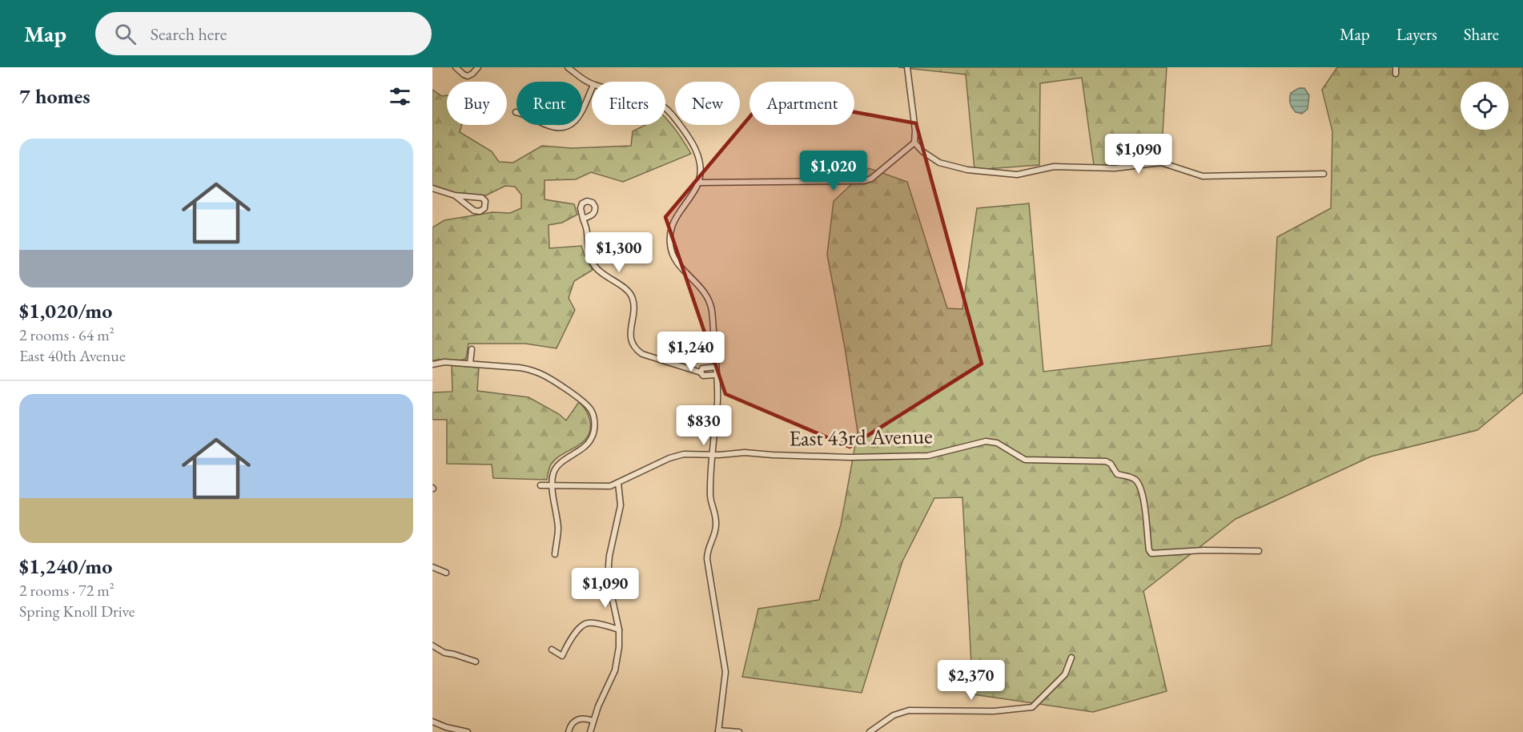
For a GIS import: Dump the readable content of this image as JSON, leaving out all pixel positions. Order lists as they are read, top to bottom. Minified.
{"streets":{"street":["East 43rd Avenue"]},"page":{"header":"Map","search":"Search here","nav":["Map","Layers","Share"],"heading":"7 homes","chip":["Buy","Rent","Filters","New","Apartment"],"list":[{"name":"$1,020/mo","note":"2 rooms · 64 m² · East 40th Avenue"},{"name":"$1,240/mo","note":"2 rooms · 72 m² · Spring Knoll Drive"}],"price":["$1,090","$1,020","$1,300","$1,240","$830","$1,090","$2,370"]}}
